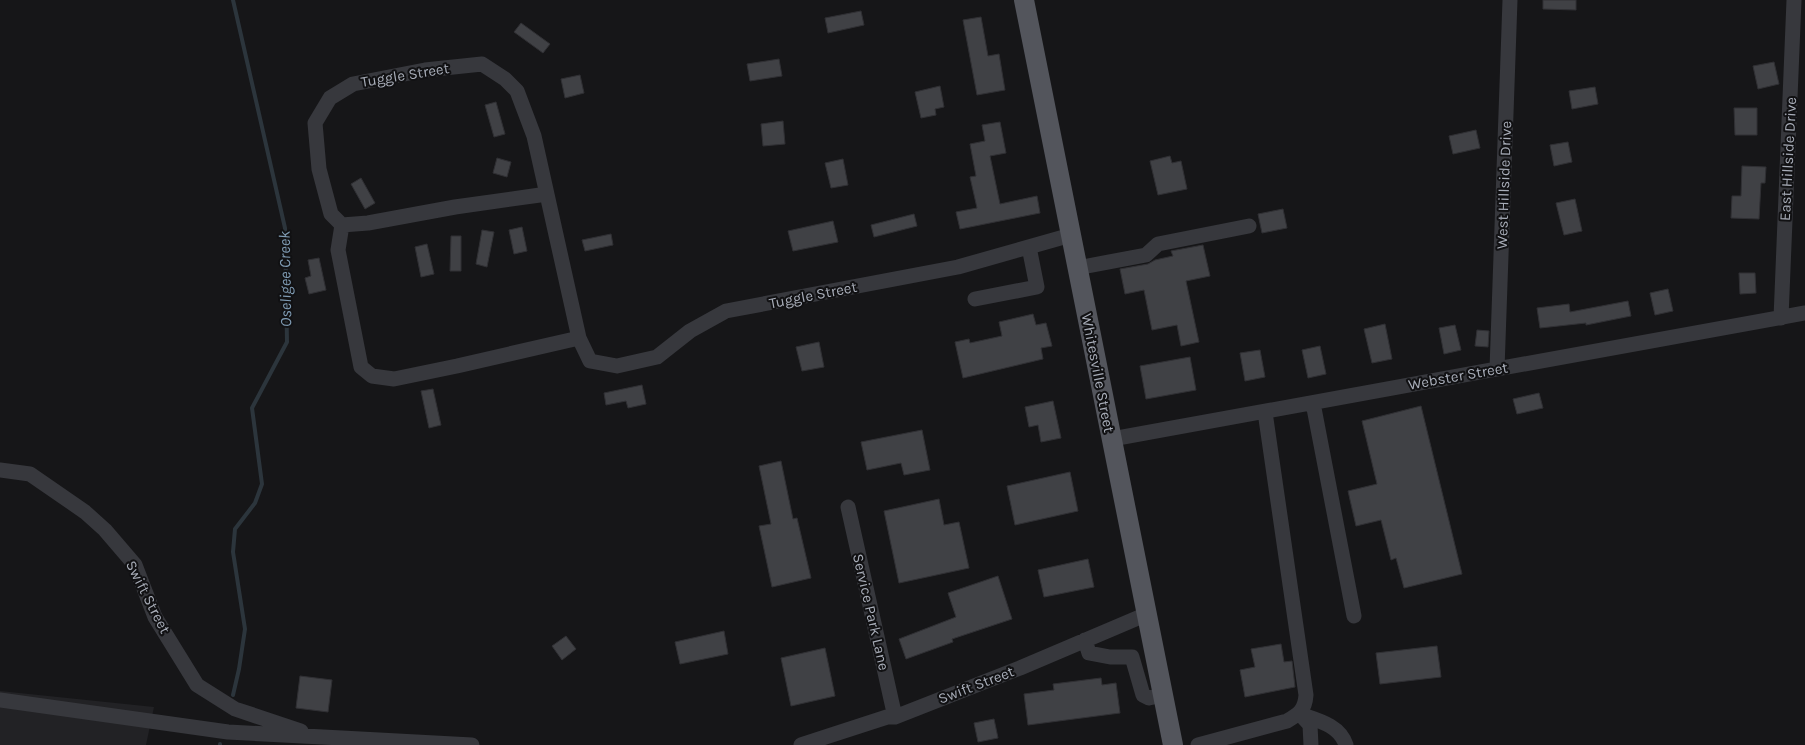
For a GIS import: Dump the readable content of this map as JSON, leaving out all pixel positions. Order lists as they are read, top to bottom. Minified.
{"streets":{"main road":["Whitesville Street"],"street":["Tuggle Street","East Hillside Drive","West Hillside Drive","Webster Street","Swift Street","Service Park Lane"]},"crossings":[["Tuggle Street","Whitesville Street"],["East Hillside Drive","Webster Street"],["West Hillside Drive","Webster Street"],["Whitesville Street","Webster Street"],["Whitesville Street","Swift Street"],["Swift Street","Service Park Lane"]],"water":["Oseligee Creek"]}
